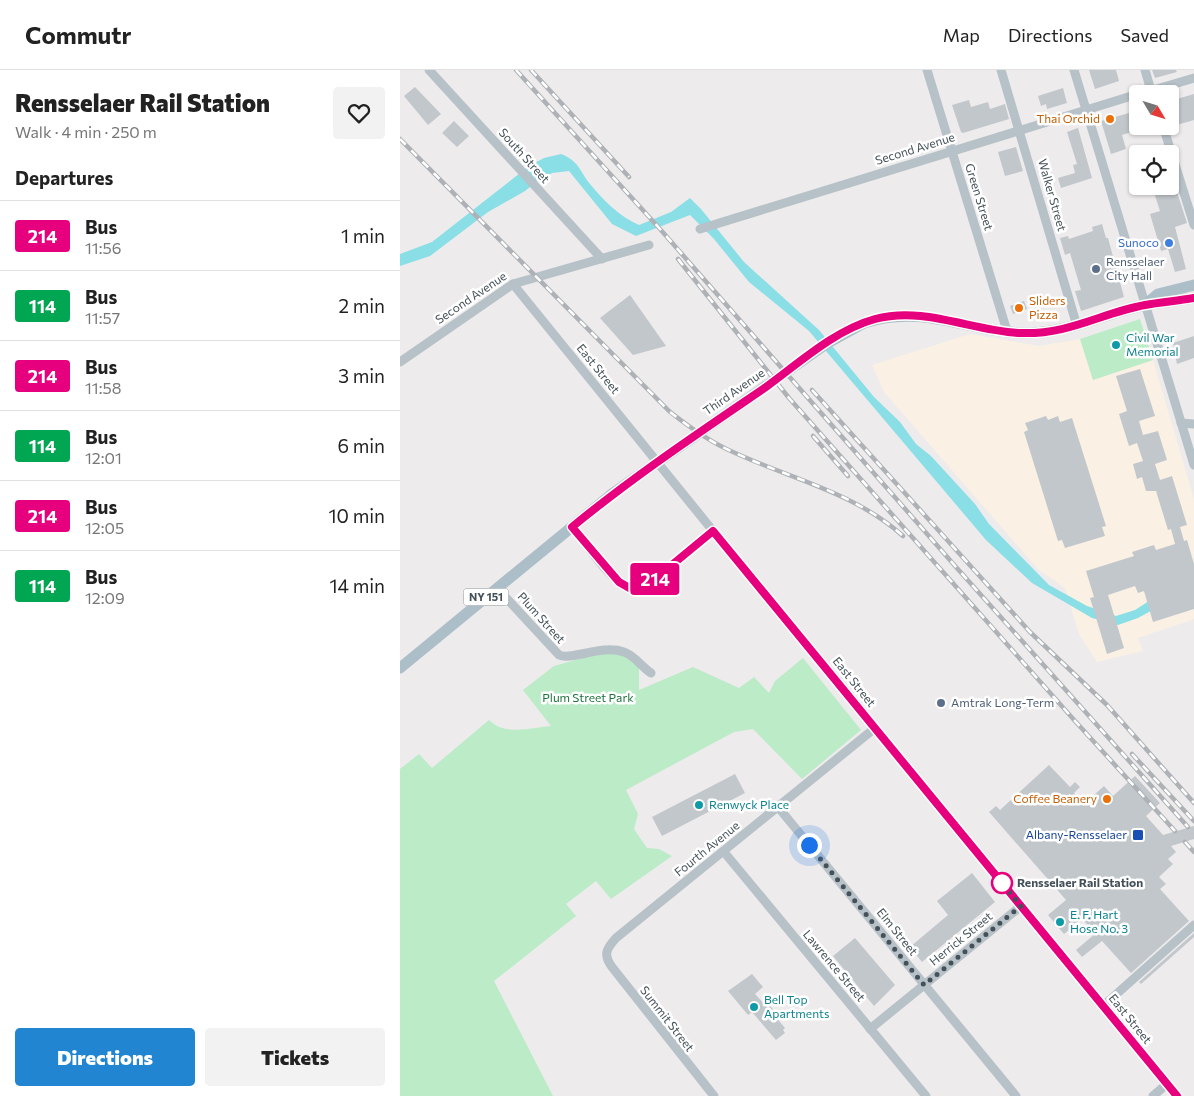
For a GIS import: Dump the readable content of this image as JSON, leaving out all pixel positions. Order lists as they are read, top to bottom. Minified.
{"streets":{"main road":["Third Avenue","NY 151"],"street":["Second Avenue","South Street","Walker Street","Green Street","East Street","Plum Street","Fourth Avenue","Elm Street","Herrick Street","Lawrence Street","Summit Street"]},"crossings":[["Second Avenue","South Street"],["Second Avenue","Walker Street"],["Second Avenue","Green Street"],["Second Avenue","East Street"],["Walker Street","Third Avenue"],["Green Street","Third Avenue"],["East Street","Fourth Avenue"],["East Street","Herrick Street"],["Third Avenue","Plum Street"],["Fourth Avenue","Elm Street"],["Fourth Avenue","Lawrence Street"],["Fourth Avenue","Summit Street"],["Elm Street","Herrick Street"],["Herrick Street","Lawrence Street"]],"parks":["Plum Street Park"],"places":{"other":["Thai Orchid","Sunoco","Rensselaer City Hall","Sliders Pizza","Civil War Memorial","Amtrak Long-Term","Coffee Beanery","Renwyck Place","Rensselaer Rail Station","E. F. Hart Hose No. 3","Bell Top Apartments"],"transit":["Albany-Rensselaer"]},"lines":["bus line 214"],"north":"bottom right","page":{"header":"Commutr","nav":["Map","Directions","Saved"],"heading":[["Rensselaer Rail Station","Walk · 4 min · 250 m"],"Departures"],"on_map":"214","list":[{"mark":"214","name":"Bus","note":"11:56","value":"1 min"},{"mark":"114","name":"Bus","note":"11:57","value":"2 min"},{"mark":"214","name":"Bus","note":"11:58","value":"3 min"},{"mark":"114","name":"Bus","note":"12:01","value":"6 min"},{"mark":"214","name":"Bus","note":"12:05","value":"10 min"},{"mark":"114","name":"Bus","note":"12:09","value":"14 min"}],"buttons":["Directions","Tickets"]}}
